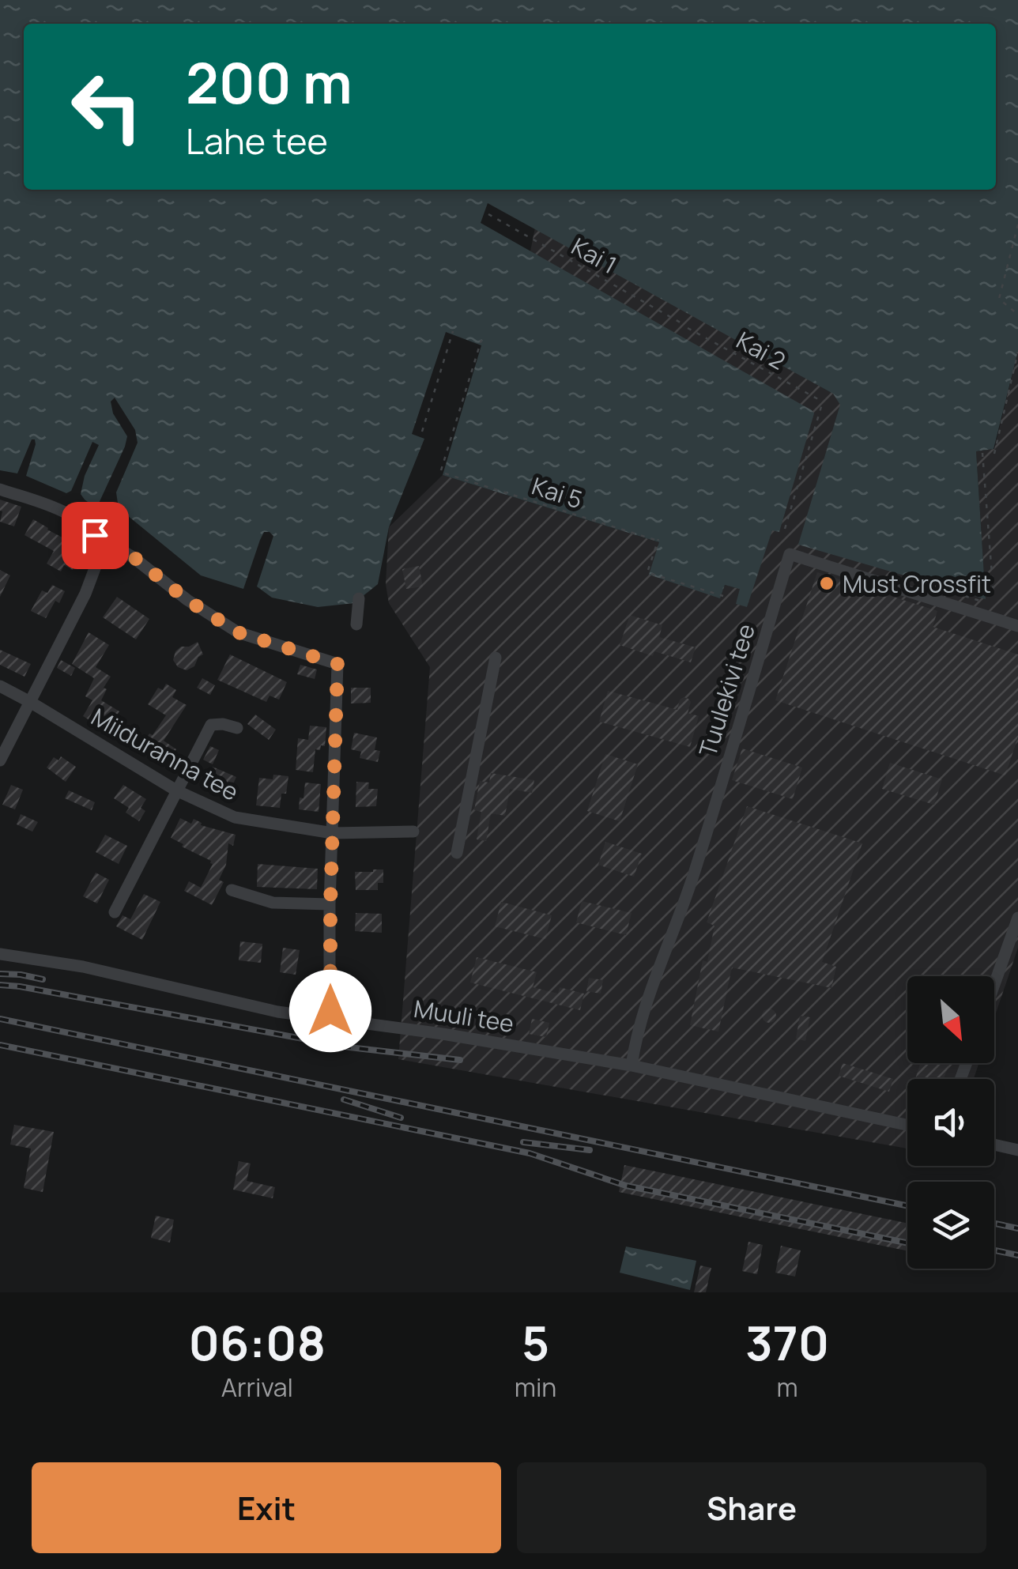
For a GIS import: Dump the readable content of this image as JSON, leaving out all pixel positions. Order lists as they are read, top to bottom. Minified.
{"streets":{"street":["Tuulekivi tee","Miiduranna tee","Muuli tee"],"path":["Kai 1","Kai 2","Kai 5"]},"crossings":[["Tuulekivi tee","Muuli tee"]],"places":["Must Crossfit"],"north":"bottom right","page":{"turn":["200 m","Lahe tee"],"eta":["06:08","Arrival","5","min","370","m"],"buttons":["Exit","Share"]}}
